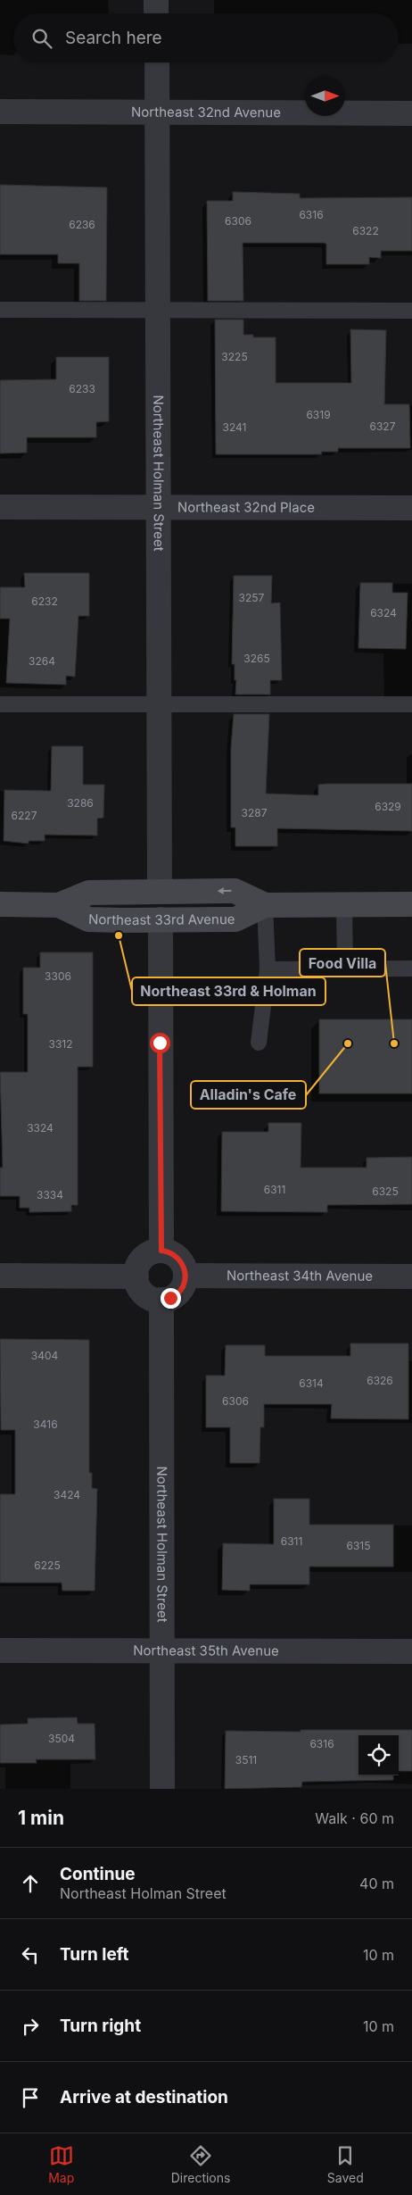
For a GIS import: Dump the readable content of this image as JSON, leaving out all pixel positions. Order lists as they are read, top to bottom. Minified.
{"streets":{"main road":["Northeast 33rd Avenue"],"street":["Northeast 32nd Avenue","Northeast Holman Street","Northeast 32nd Place","Northeast 34th Avenue","Northeast 35th Avenue"]},"crossings":[["Northeast 32nd Avenue","Northeast Holman Street"],["Northeast Holman Street","Northeast 32nd Place"],["Northeast Holman Street","Northeast 33rd Avenue"],["Northeast Holman Street","Northeast 34th Avenue"],["Northeast Holman Street","Northeast 35th Avenue"]],"places":["Northeast 33rd & Holman","Alladin's Cafe","Food Villa"],"house_numbers":["6316","6306","6236","6322","3225","6233","6319","6327","3241","3257","6232","6324","3265","3264","3286","6329","3287","6227","3306","3312","3324","6311","6325","3334","3404","6326","6314","6306","3416","3424","6311","6315","6225","3504","6316","3511"],"north":"right","page":{"search":"Search here","heading":["1 min","Walk · 60 m"],"list":[["Continue","Northeast Holman Street","40 m"],["Turn left","10 m"],["Turn right","10 m"],"Arrive at destination"],"nav":["Map","Directions","Saved"]}}
